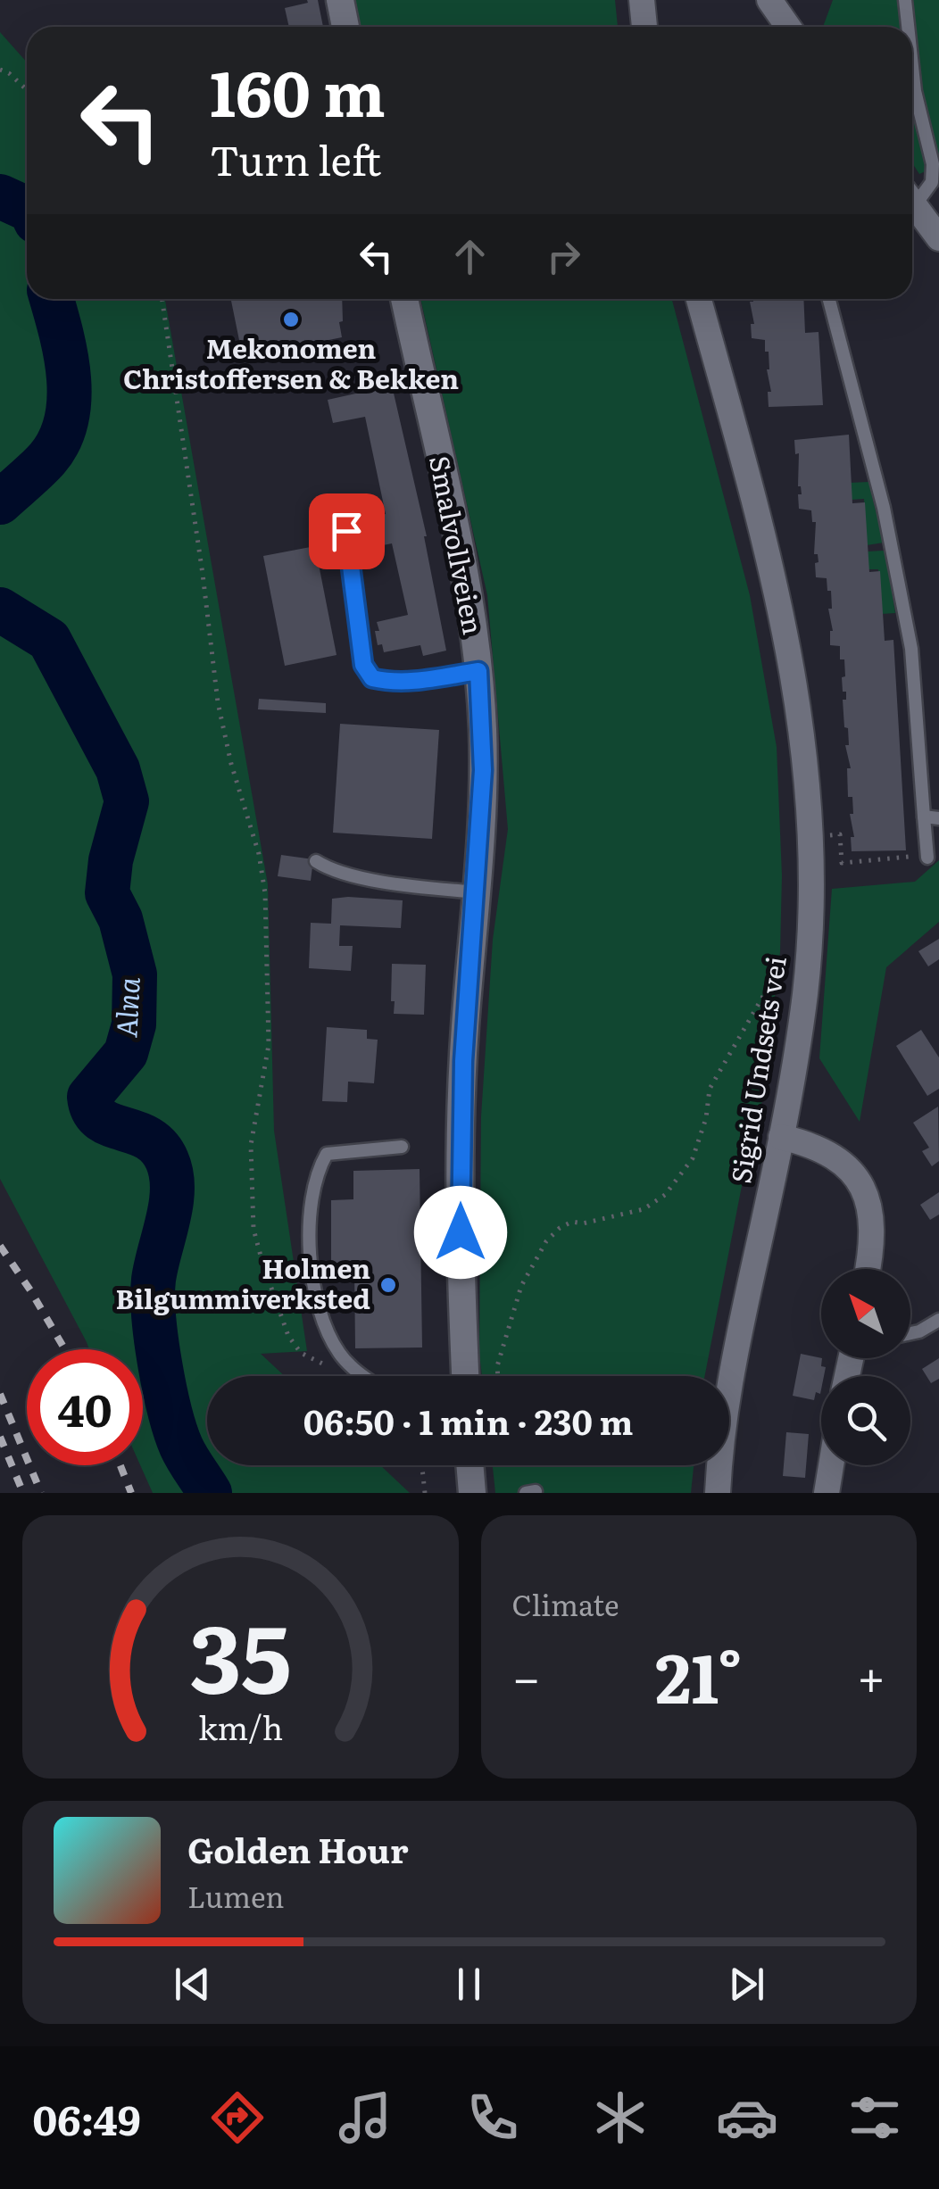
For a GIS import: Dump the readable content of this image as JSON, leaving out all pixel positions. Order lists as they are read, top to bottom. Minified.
{"streets":{"street":["Smalvollveien","Sigrid Undsets vei"]},"water":["Alna"],"places":["Mekonomen Christoffersen & Bekken","Holmen Bilgummiverksted"],"north":"top left","page":{"turn":["160 m","Turn left"],"limit":"40","trip":"06:50 · 1 min · 230 m","tile":"Climate","heat":["−","21°","+"],"song":["Golden Hour","Lumen"],"tabs":"06:49","gauge":["35","km/h"]}}
